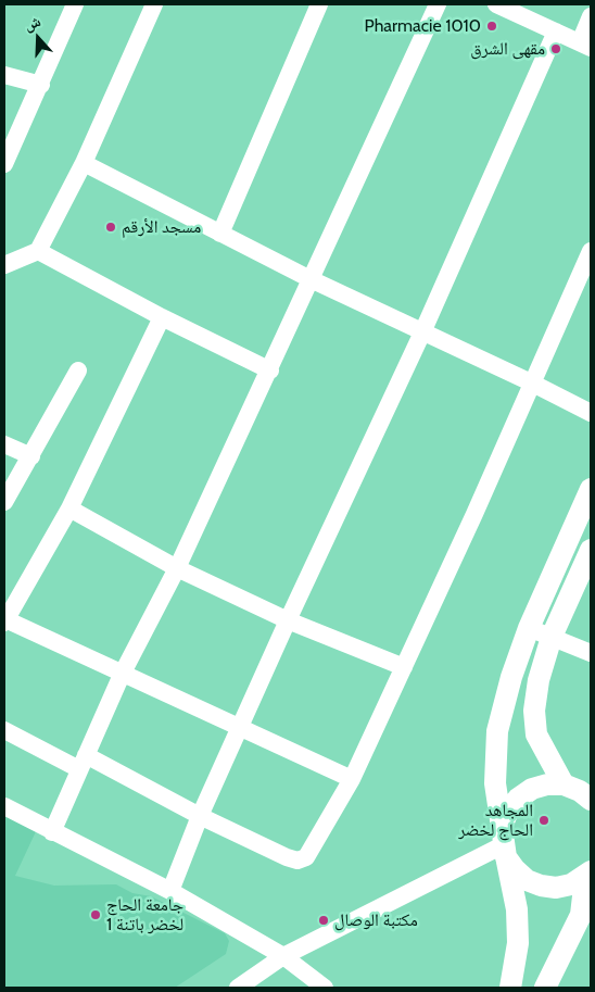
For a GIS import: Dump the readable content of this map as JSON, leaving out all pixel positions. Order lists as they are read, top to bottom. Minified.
{"places":["Pharmacie 1010","مقهى الشرق","مسجد الأرقم","المجاهد الحاج لخضر","جامعة الحاج لخضر باتنة 1","مكتبة الوصال"],"north":"top"}
